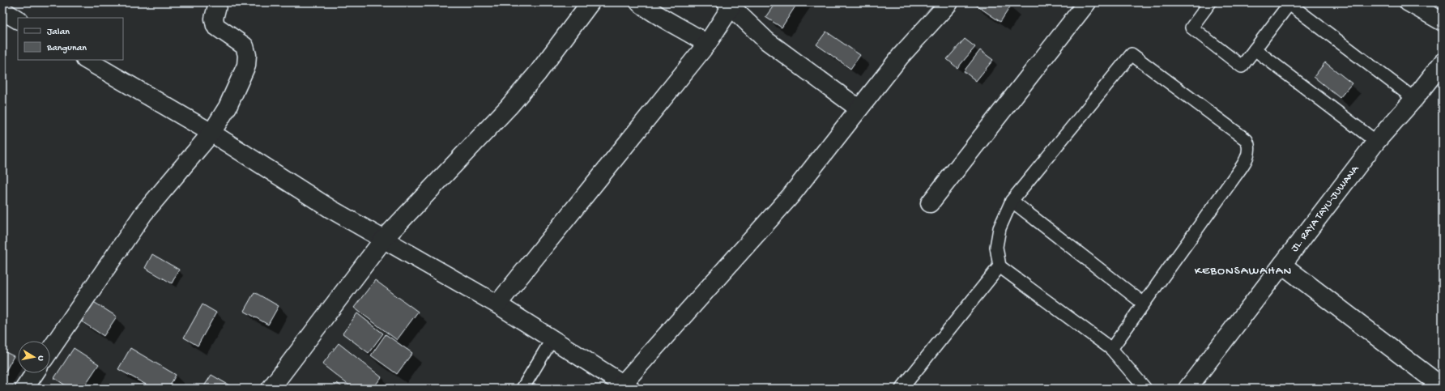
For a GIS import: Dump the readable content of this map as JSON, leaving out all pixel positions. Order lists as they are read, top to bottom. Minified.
{"streets":{"street":["JL. RAYA TAYU-JUWANA"]},"districts":["KEBONSAWAHAN"],"legend":["Jalan","Bangunan"],"north":"right"}
